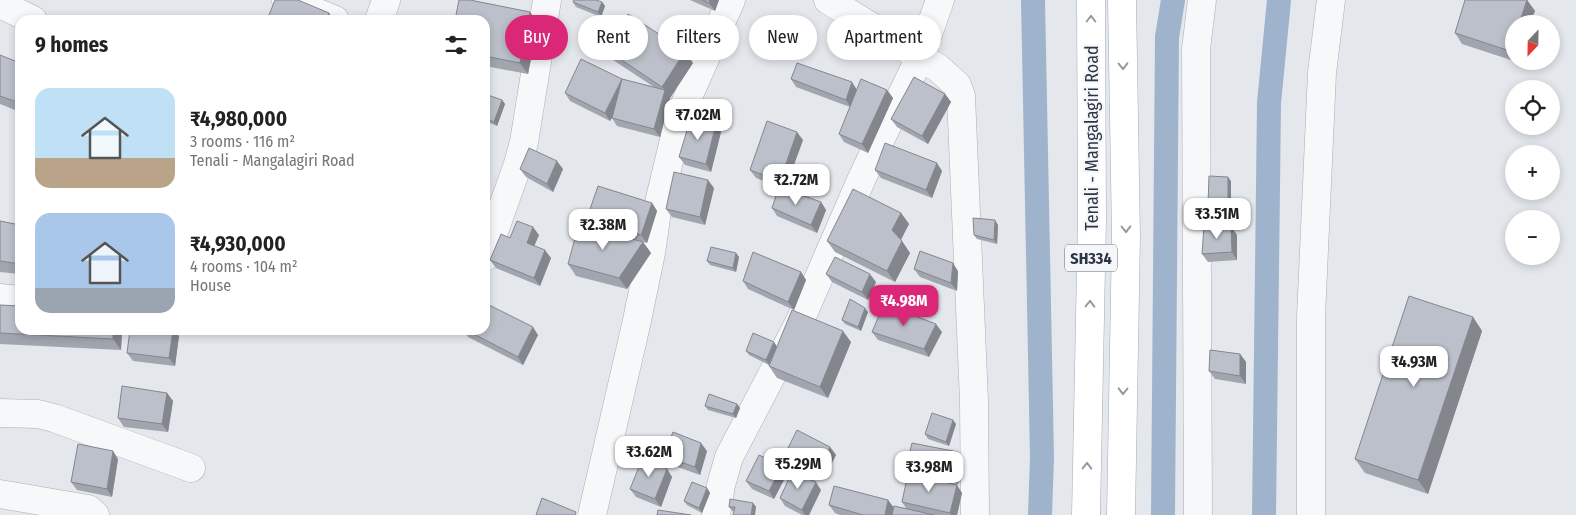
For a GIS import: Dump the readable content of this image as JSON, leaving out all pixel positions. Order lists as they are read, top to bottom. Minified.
{"streets":{"main road":["Tenali - Mangalagiri Road","SH334"]},"north":"bottom","page":{"map_buttons":["+","−"],"chip":["Buy","Rent","Filters","New","Apartment"],"heading":"9 homes","list":[{"name":"₹4,980,000","note":"3 rooms · 116 m² · Tenali - Mangalagiri Road"},{"name":"₹4,930,000","note":"4 rooms · 104 m² · House"}],"price":["₹7.02M","₹2.72M","₹3.51M","₹2.38M","₹4.98M","₹4.93M","₹3.62M","₹5.29M","₹3.98M"]}}
